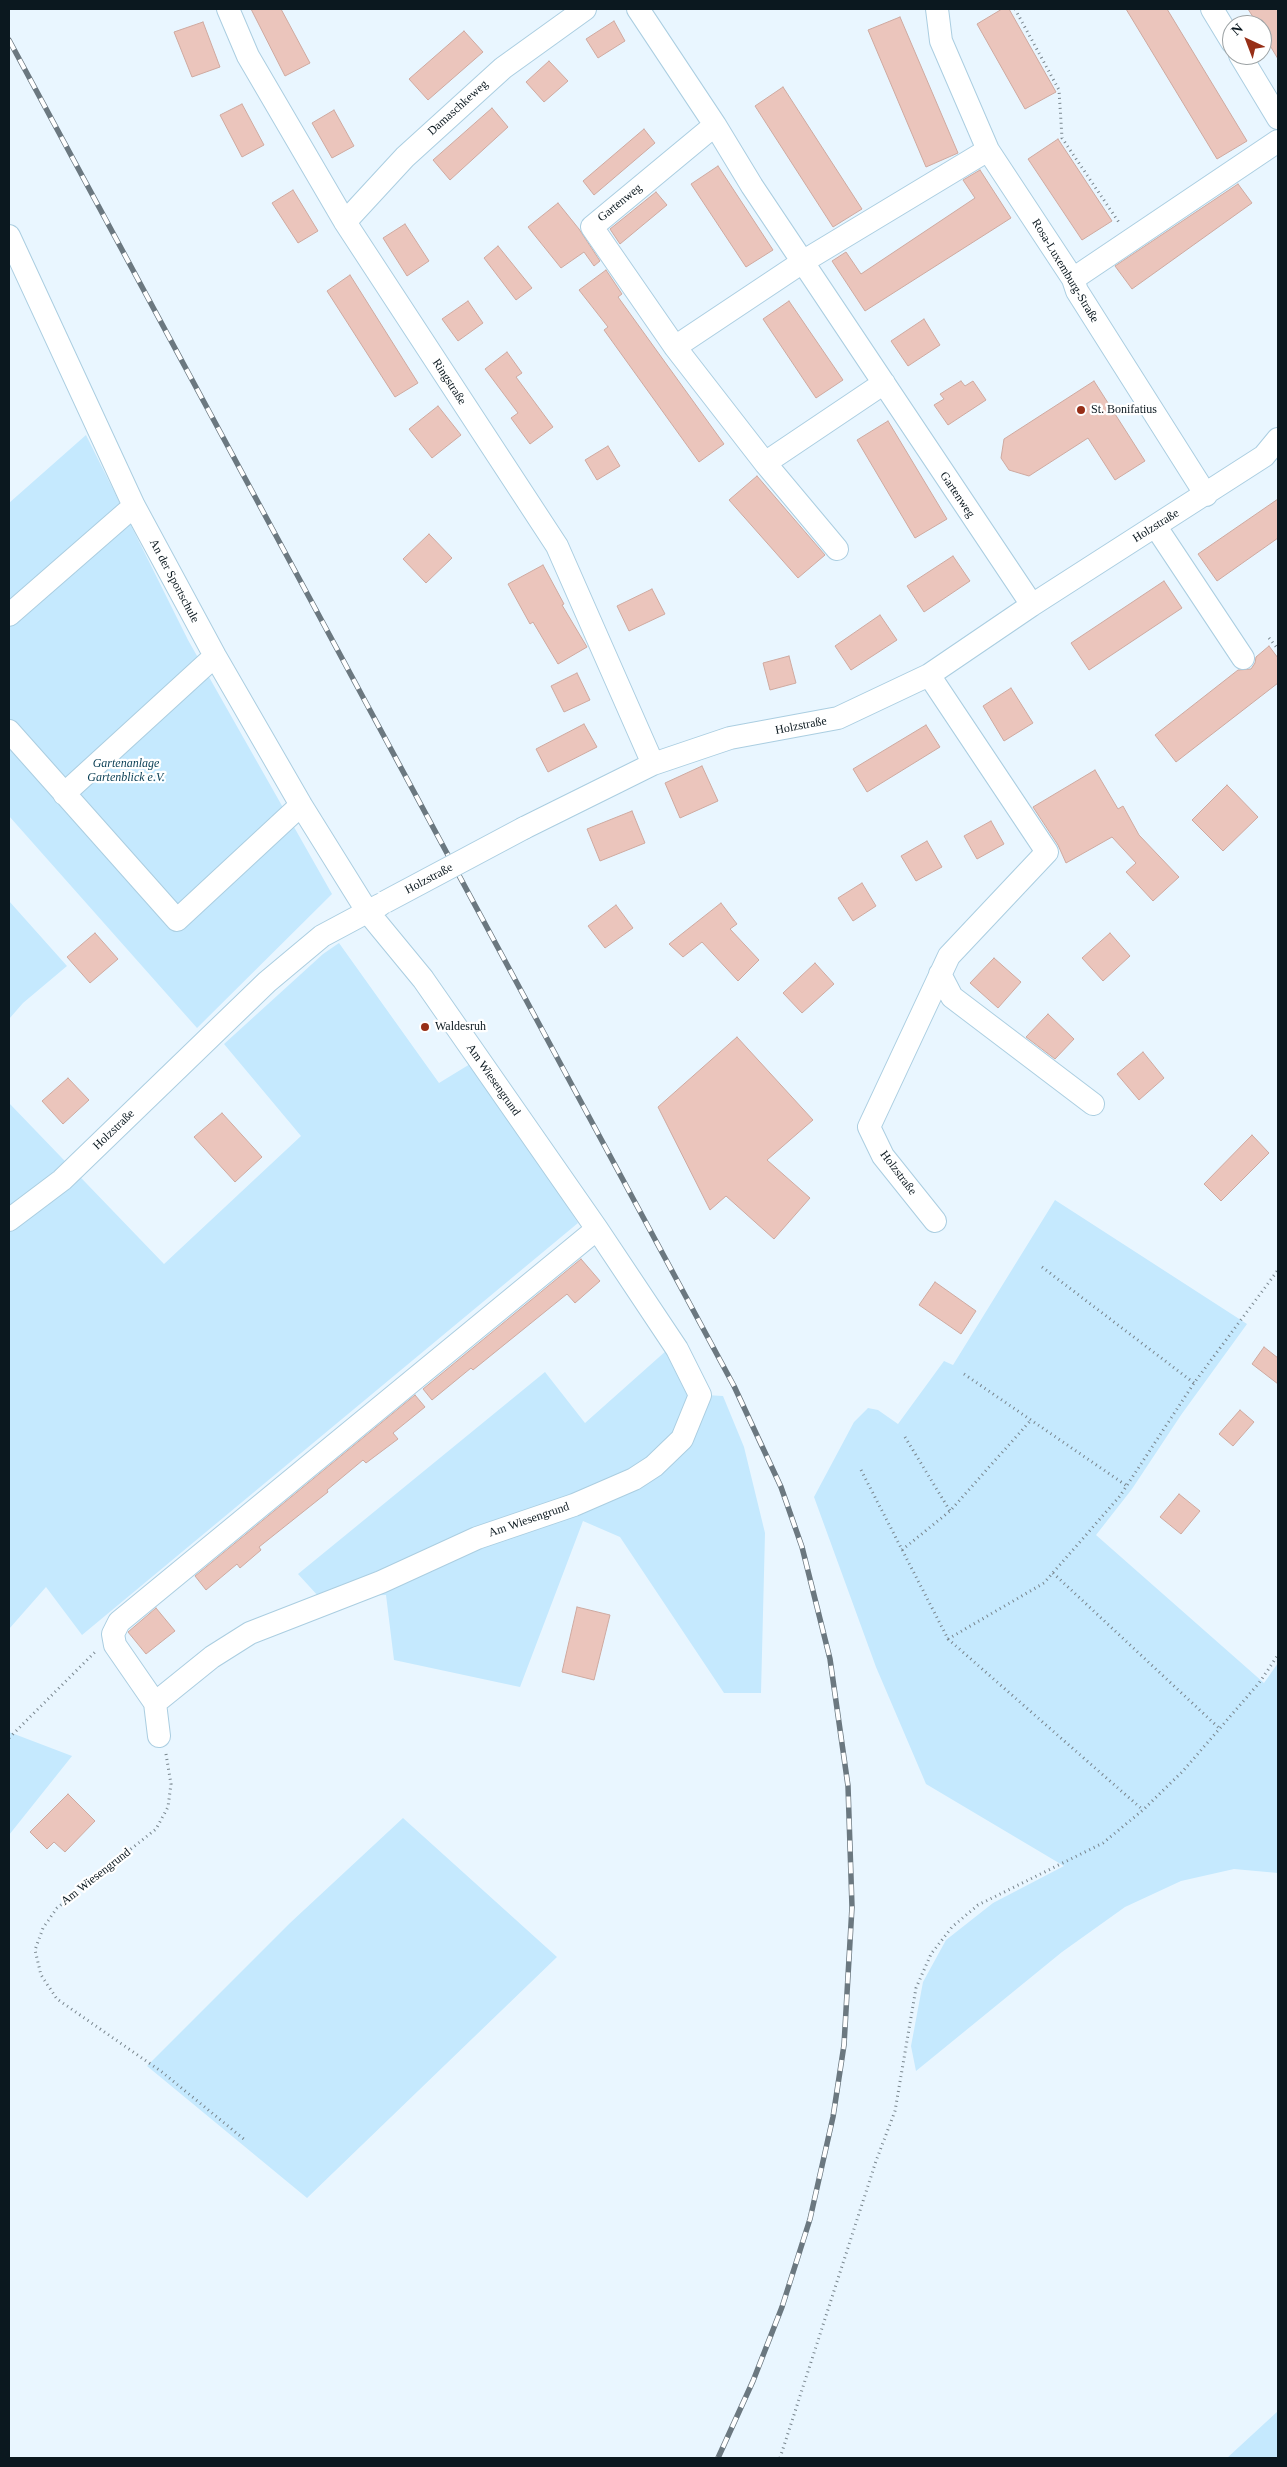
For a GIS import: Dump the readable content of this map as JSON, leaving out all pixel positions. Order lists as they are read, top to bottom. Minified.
{"streets":{"street":["Damaschkeweg","Gartenweg","Rosa-Luxemburg-Straße","Ringstraße","Holzstraße","An der Sportschule","Am Wiesengrund"]},"crossings":[["Damaschkeweg","Ringstraße"],["Gartenweg","Holzstraße"],["Rosa-Luxemburg-Straße","Holzstraße"],["Ringstraße","Holzstraße"],["Holzstraße","An der Sportschule"],["Holzstraße","Am Wiesengrund"],["An der Sportschule","Am Wiesengrund"]],"parks":["Gartenanlage Gartenblick e.V."],"places":["St. Bonifatius","Waldesruh"],"north":"top left"}
